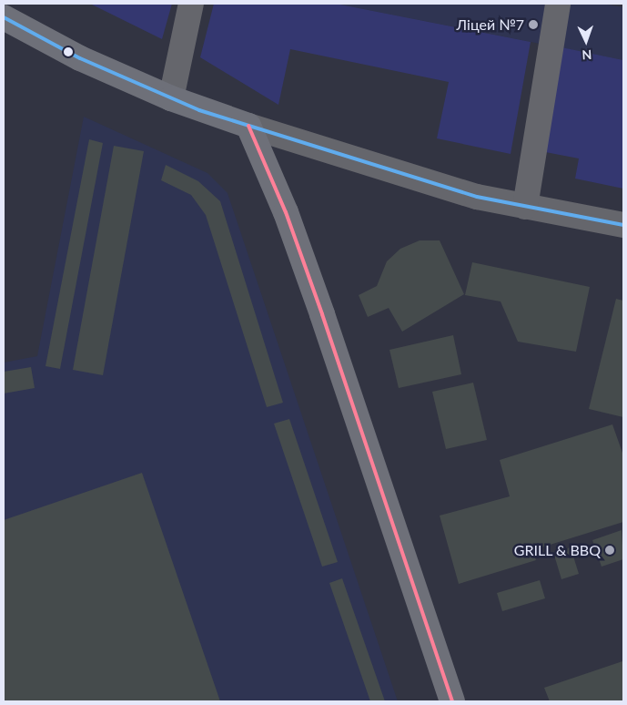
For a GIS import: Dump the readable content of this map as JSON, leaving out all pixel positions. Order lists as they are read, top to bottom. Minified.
{"places":["Ліцей №7","GRILL & BBQ"],"north":"bottom"}
